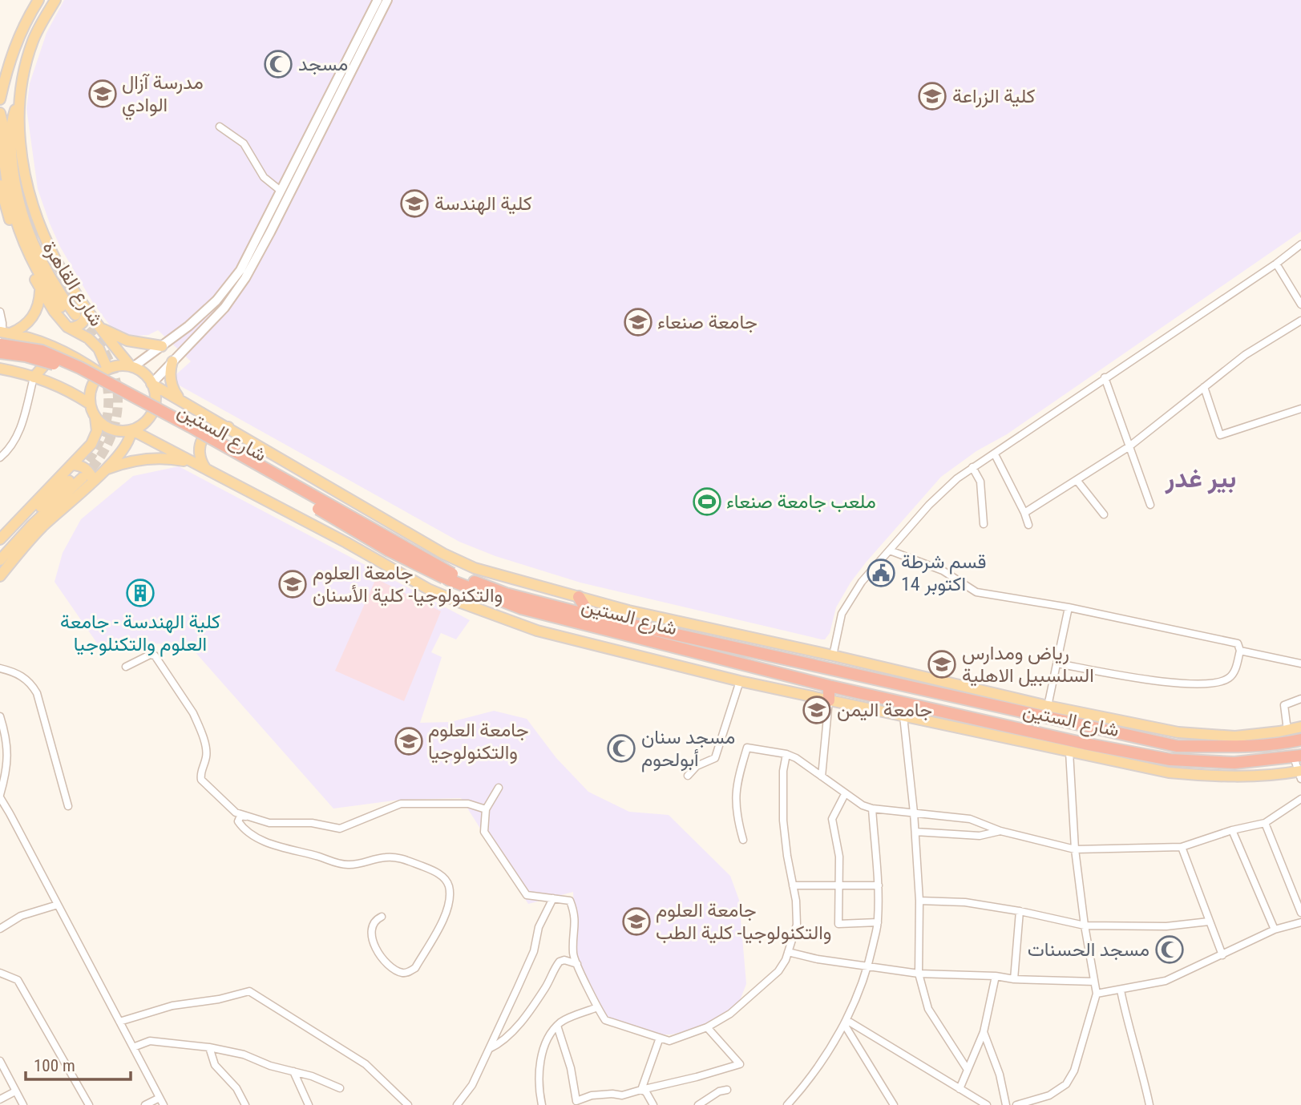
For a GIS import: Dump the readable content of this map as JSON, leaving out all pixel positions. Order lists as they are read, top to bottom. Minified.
{"streets":{"highway":["شارع الستين"],"main road":["شارع القاهرة"]},"crossings":[["شارع القاهرة","شارع الستين"]],"districts":["بير غدر"],"places":{"mosque":["مسجد","مسجد سنان أبولحوم","مسجد الحسنات"],"school or university":["مدرسة آزال الوادي","كلية الزراعة","كلية الهندسة","جامعة صنعاء","جامعة العلوم والتكنولوجيا- كلية الأسنان","رياض ومدارس السلسبيل الاهلية","جامعة اليمن","جامعة العلوم والتكنولوجيا","جامعة العلوم والتكنولوجيا- كلية الطب"],"sports":["ملعب جامعة صنعاء"],"public building":["قسم شرطة 14 اكتوبر"],"building":["كلية الهندسة - جامعة العلوم والتكنلوجيا"]},"scale_bar":"100 m"}
